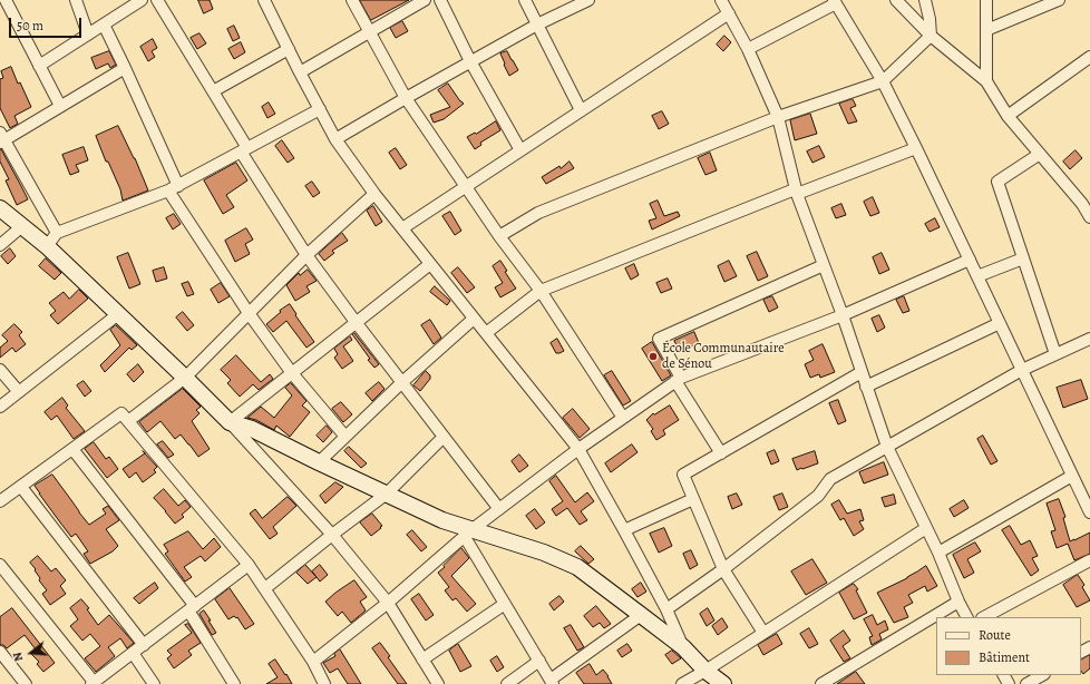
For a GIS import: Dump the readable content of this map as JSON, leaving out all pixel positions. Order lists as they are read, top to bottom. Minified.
{"places":["École Communautaire de Sénou"],"legend":["Route","Bâtiment"],"scale_bar":"50 m","north":"left"}
